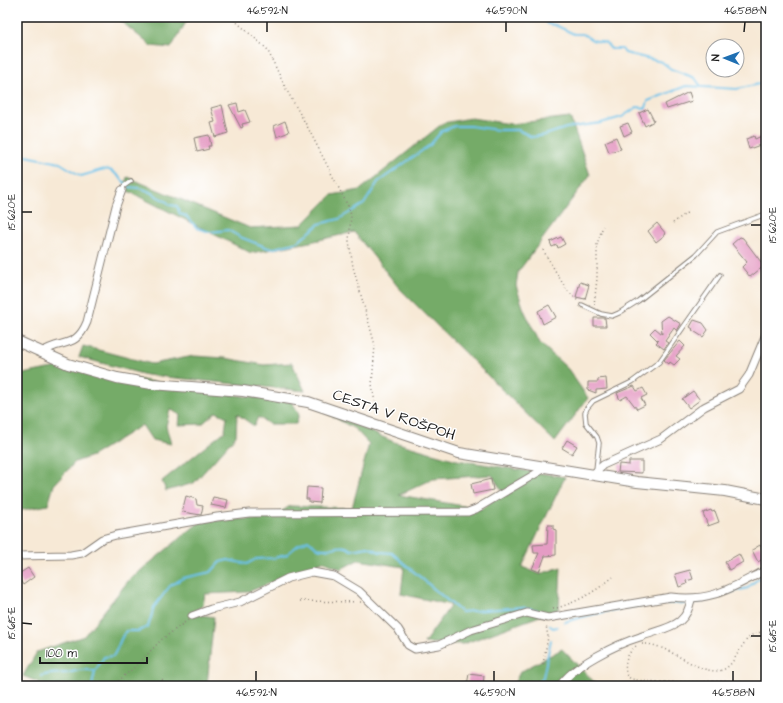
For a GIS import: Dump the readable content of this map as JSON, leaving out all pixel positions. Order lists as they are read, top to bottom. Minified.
{"streets":{"street":["CESTA V ROŠPOH"]},"scale_bar":"100 m","north":"left","coordinates":["46.592°N","46.590°N","46.588°N","15.620°E","15.615°E"]}
